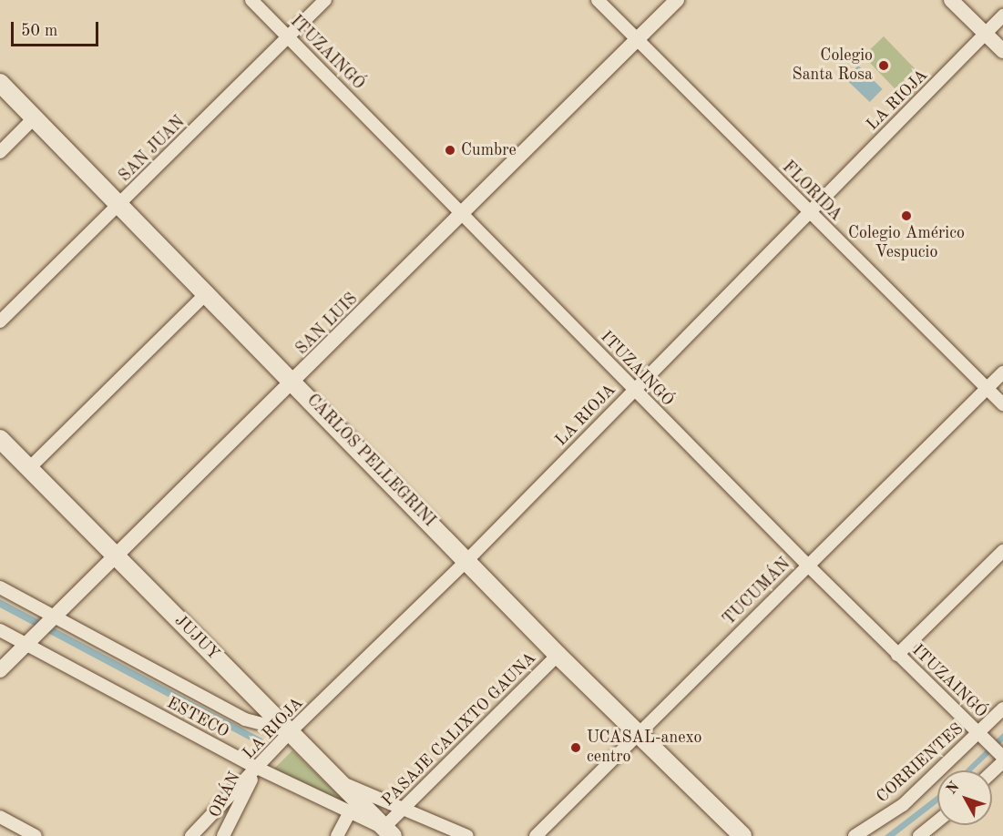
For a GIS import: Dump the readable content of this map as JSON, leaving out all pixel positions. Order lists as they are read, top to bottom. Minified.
{"streets":{"main road":["CARLOS PELLEGRINI","JUJUY"],"street":["ITUZAINGÓ","LA RIOJA","SAN JUAN","FLORIDA","SAN LUIS","TUCUMÁN","ESTECO","PASAJE CALIXTO GAUNA","CORRIENTES","ORÁN"]},"crossings":[["ITUZAINGÓ","LA RIOJA"],["ITUZAINGÓ","SAN JUAN"],["ITUZAINGÓ","SAN LUIS"],["ITUZAINGÓ","TUCUMÁN"],["ITUZAINGÓ","CORRIENTES"],["LA RIOJA","FLORIDA"],["LA RIOJA","CARLOS PELLEGRINI"],["LA RIOJA","JUJUY"],["LA RIOJA","ESTECO"],["LA RIOJA","ORÁN"],["SAN JUAN","CARLOS PELLEGRINI"],["FLORIDA","SAN LUIS"],["FLORIDA","TUCUMÁN"],["SAN LUIS","CARLOS PELLEGRINI"],["SAN LUIS","JUJUY"],["SAN LUIS","ESTECO"],["CARLOS PELLEGRINI","TUCUMÁN"],["CARLOS PELLEGRINI","PASAJE CALIXTO GAUNA"],["JUJUY","ESTECO"],["JUJUY","PASAJE CALIXTO GAUNA"],["ESTECO","PASAJE CALIXTO GAUNA"],["ESTECO","ORÁN"]],"places":["Colegio Santa Rosa","Cumbre","Colegio Américo Vespucio","UCASAL-anexo centro"],"scale_bar":"50 m","north":"top left"}
